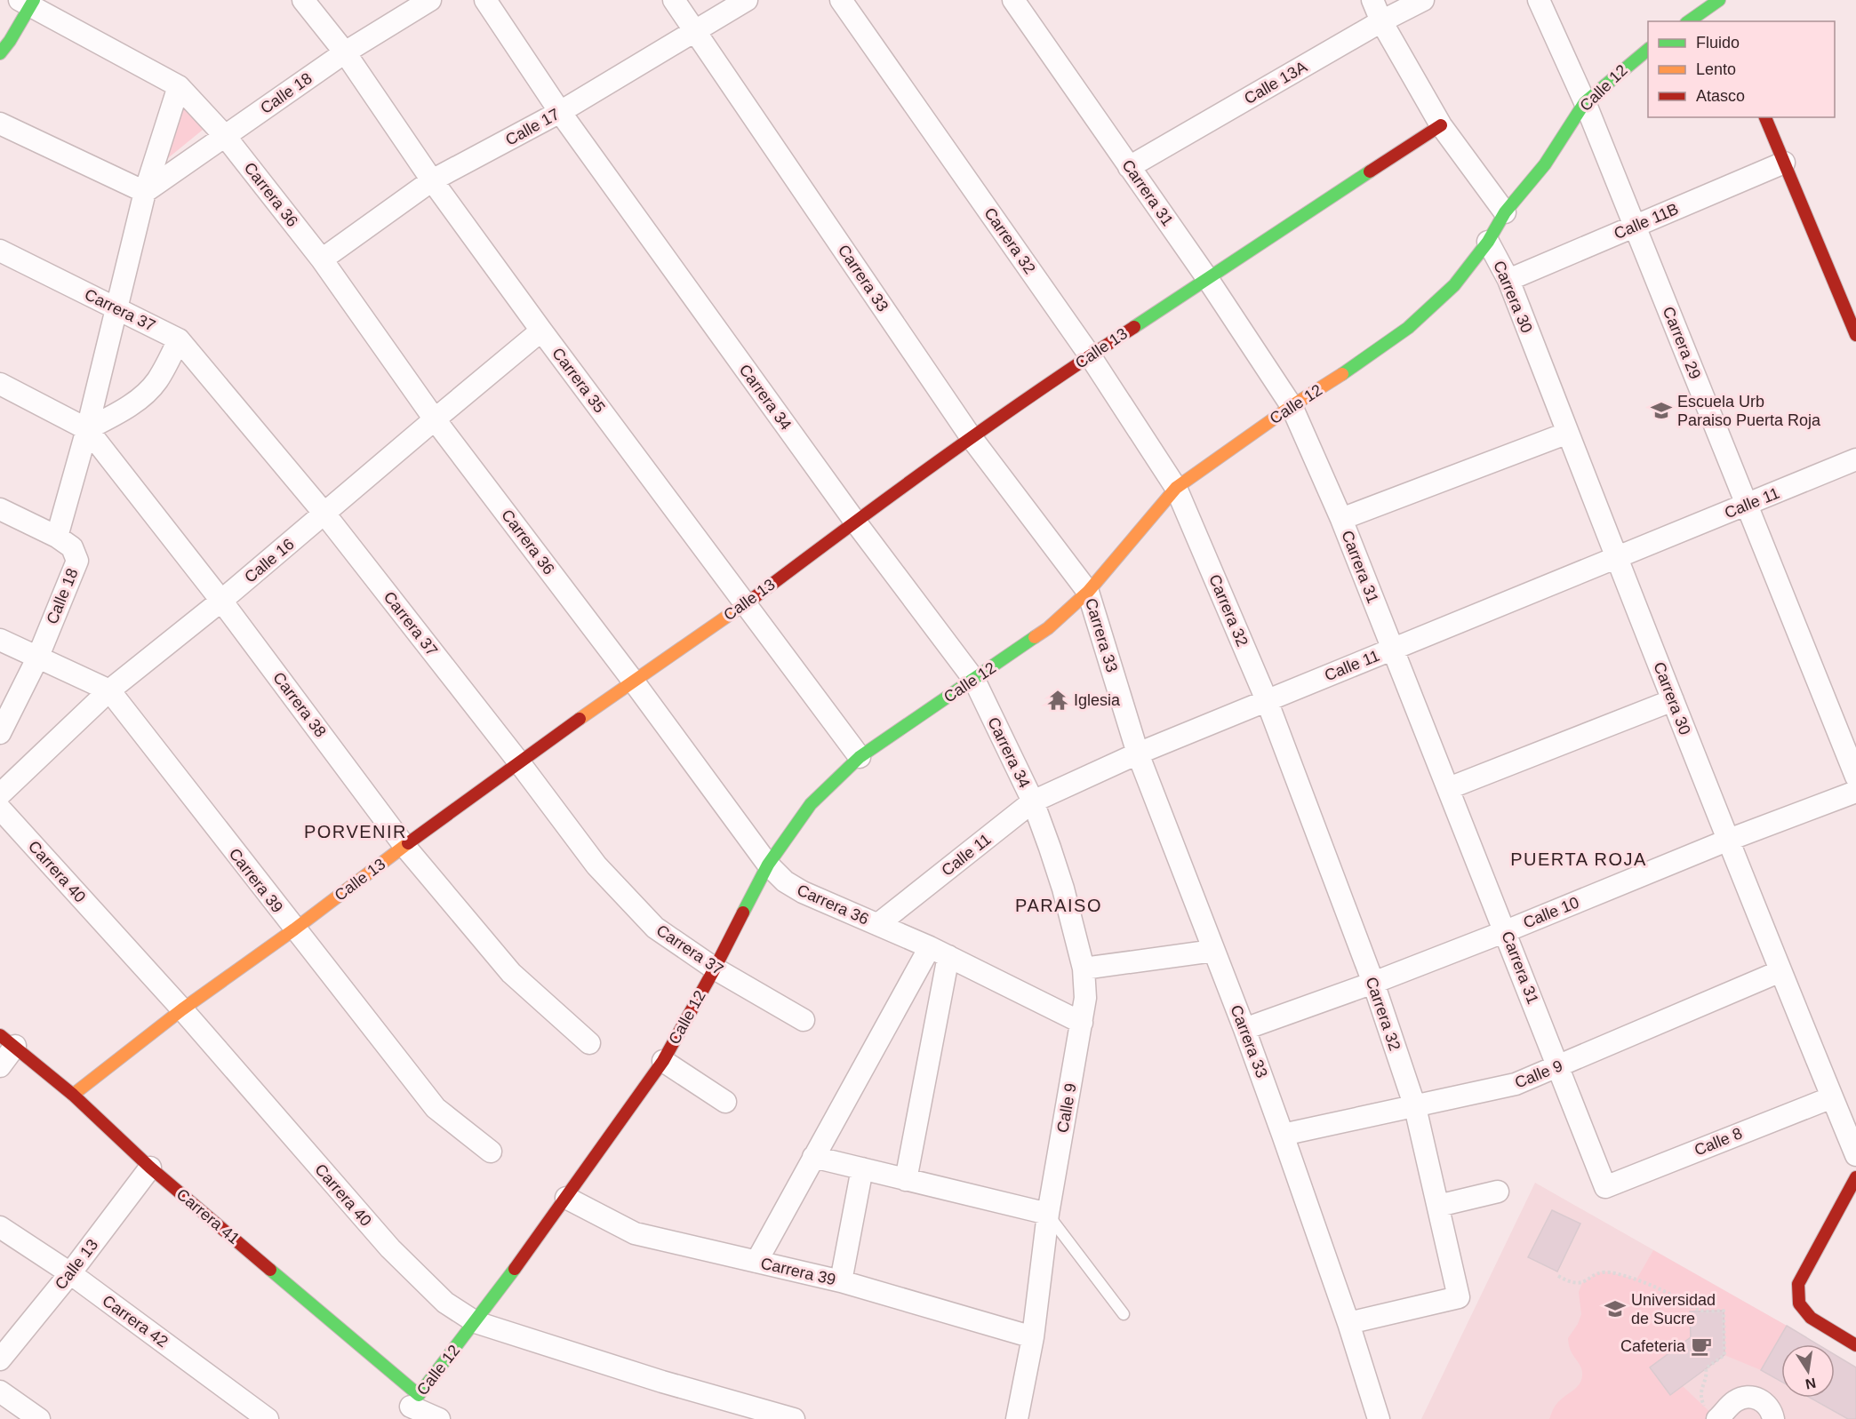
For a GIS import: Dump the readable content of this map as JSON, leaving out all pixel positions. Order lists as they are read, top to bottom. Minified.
{"streets":{"street":["Calle 13A","Calle 12","Calle 18","Calle 17","Carrera 31","Carrera 36","Calle 11B","Carrera 32","Carrera 33","Carrera 30","Carrera 37","Carrera 29","Calle 13","Carrera 35","Carrera 34","Calle 11","Calle 16","Carrera 38","Carrera 40","Carrera 39","Calle 10","Calle 9","Calle 8","Carrera 41","Carrera 42"]},"crossings":[["Calle 13A","Carrera 31"],["Calle 12","Carrera 31"],["Calle 12","Carrera 36"],["Calle 12","Carrera 32"],["Calle 12","Carrera 33"],["Calle 12","Carrera 30"],["Calle 12","Carrera 37"],["Calle 12","Carrera 29"],["Calle 12","Carrera 35"],["Calle 12","Carrera 34"],["Calle 12","Carrera 40"],["Calle 12","Carrera 39"],["Calle 12","Carrera 41"],["Calle 18","Carrera 36"],["Calle 18","Carrera 35"],["Calle 18","Carrera 39"],["Calle 17","Carrera 36"],["Calle 17","Carrera 33"],["Calle 17","Carrera 35"],["Calle 17","Carrera 34"],["Carrera 31","Calle 13"],["Carrera 31","Calle 11"],["Carrera 31","Calle 10"],["Carrera 31","Calle 9"],["Carrera 31","Calle 8"],["Carrera 36","Calle 13"],["Carrera 36","Calle 11"],["Carrera 36","Calle 16"],["Carrera 36","Calle 9"],["Calle 11B","Carrera 30"],["Calle 11B","Carrera 29"],["Carrera 32","Carrera 33"],["Carrera 32","Calle 13"],["Carrera 32","Calle 11"],["Carrera 32","Calle 10"],["Carrera 32","Calle 9"],["Carrera 33","Calle 13"],["Carrera 33","Calle 11"],["Carrera 33","Calle 10"],["Carrera 33","Calle 9"],["Carrera 30","Calle 11"],["Carrera 30","Calle 10"],["Carrera 30","Calle 9"],["Carrera 30","Calle 8"],["Carrera 37","Calle 13"],["Carrera 37","Calle 16"],["Carrera 29","Calle 11"],["Calle 13","Carrera 35"],["Calle 13","Carrera 34"],["Calle 13","Carrera 38"],["Calle 13","Carrera 40"],["Calle 13","Carrera 39"],["Calle 13","Carrera 41"],["Calle 13","Carrera 42"],["Carrera 35","Calle 16"],["Carrera 34","Calle 11"],["Carrera 34","Calle 9"],["Calle 11","Calle 9"],["Calle 16","Carrera 38"],["Calle 16","Carrera 39"],["Carrera 39","Calle 9"]],"districts":["PORVENIR","PUERTA ROJA","PARAISO"],"places":{"school or university":["Escuela Urb Paraiso Puerta Roja","Universidad de Sucre"],"temple":["Iglesia"],"cafe":["Cafeteria"]},"legend":["Fluido","Lento","Atasco"],"north":"bottom"}
